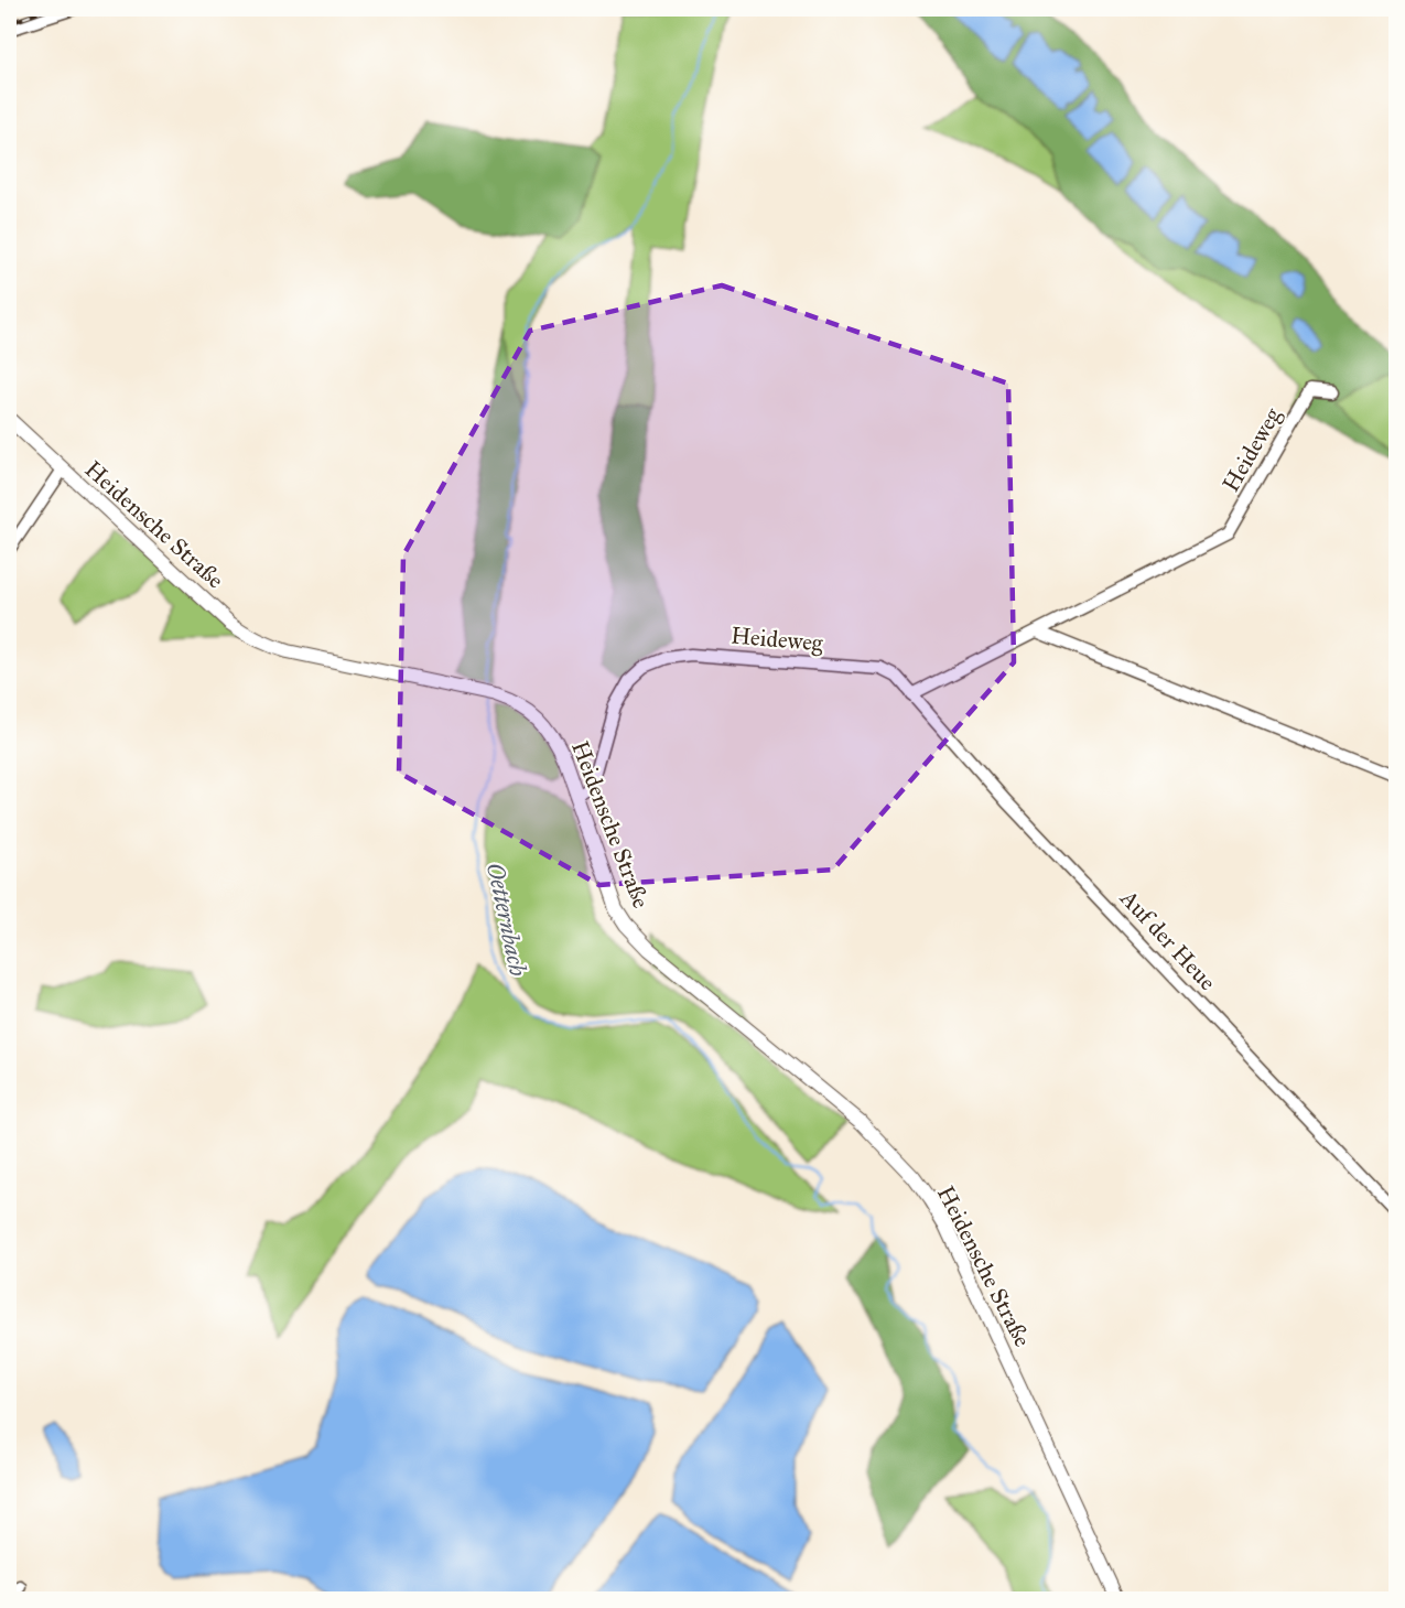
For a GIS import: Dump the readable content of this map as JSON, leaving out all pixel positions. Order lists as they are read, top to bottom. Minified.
{"streets":{"main road":["Heidensche Straße"],"street":["Heideweg","Auf der Heue"]},"crossings":[["Heideweg","Heidensche Straße"],["Heideweg","Auf der Heue"]],"water":["Oetternbach"]}
